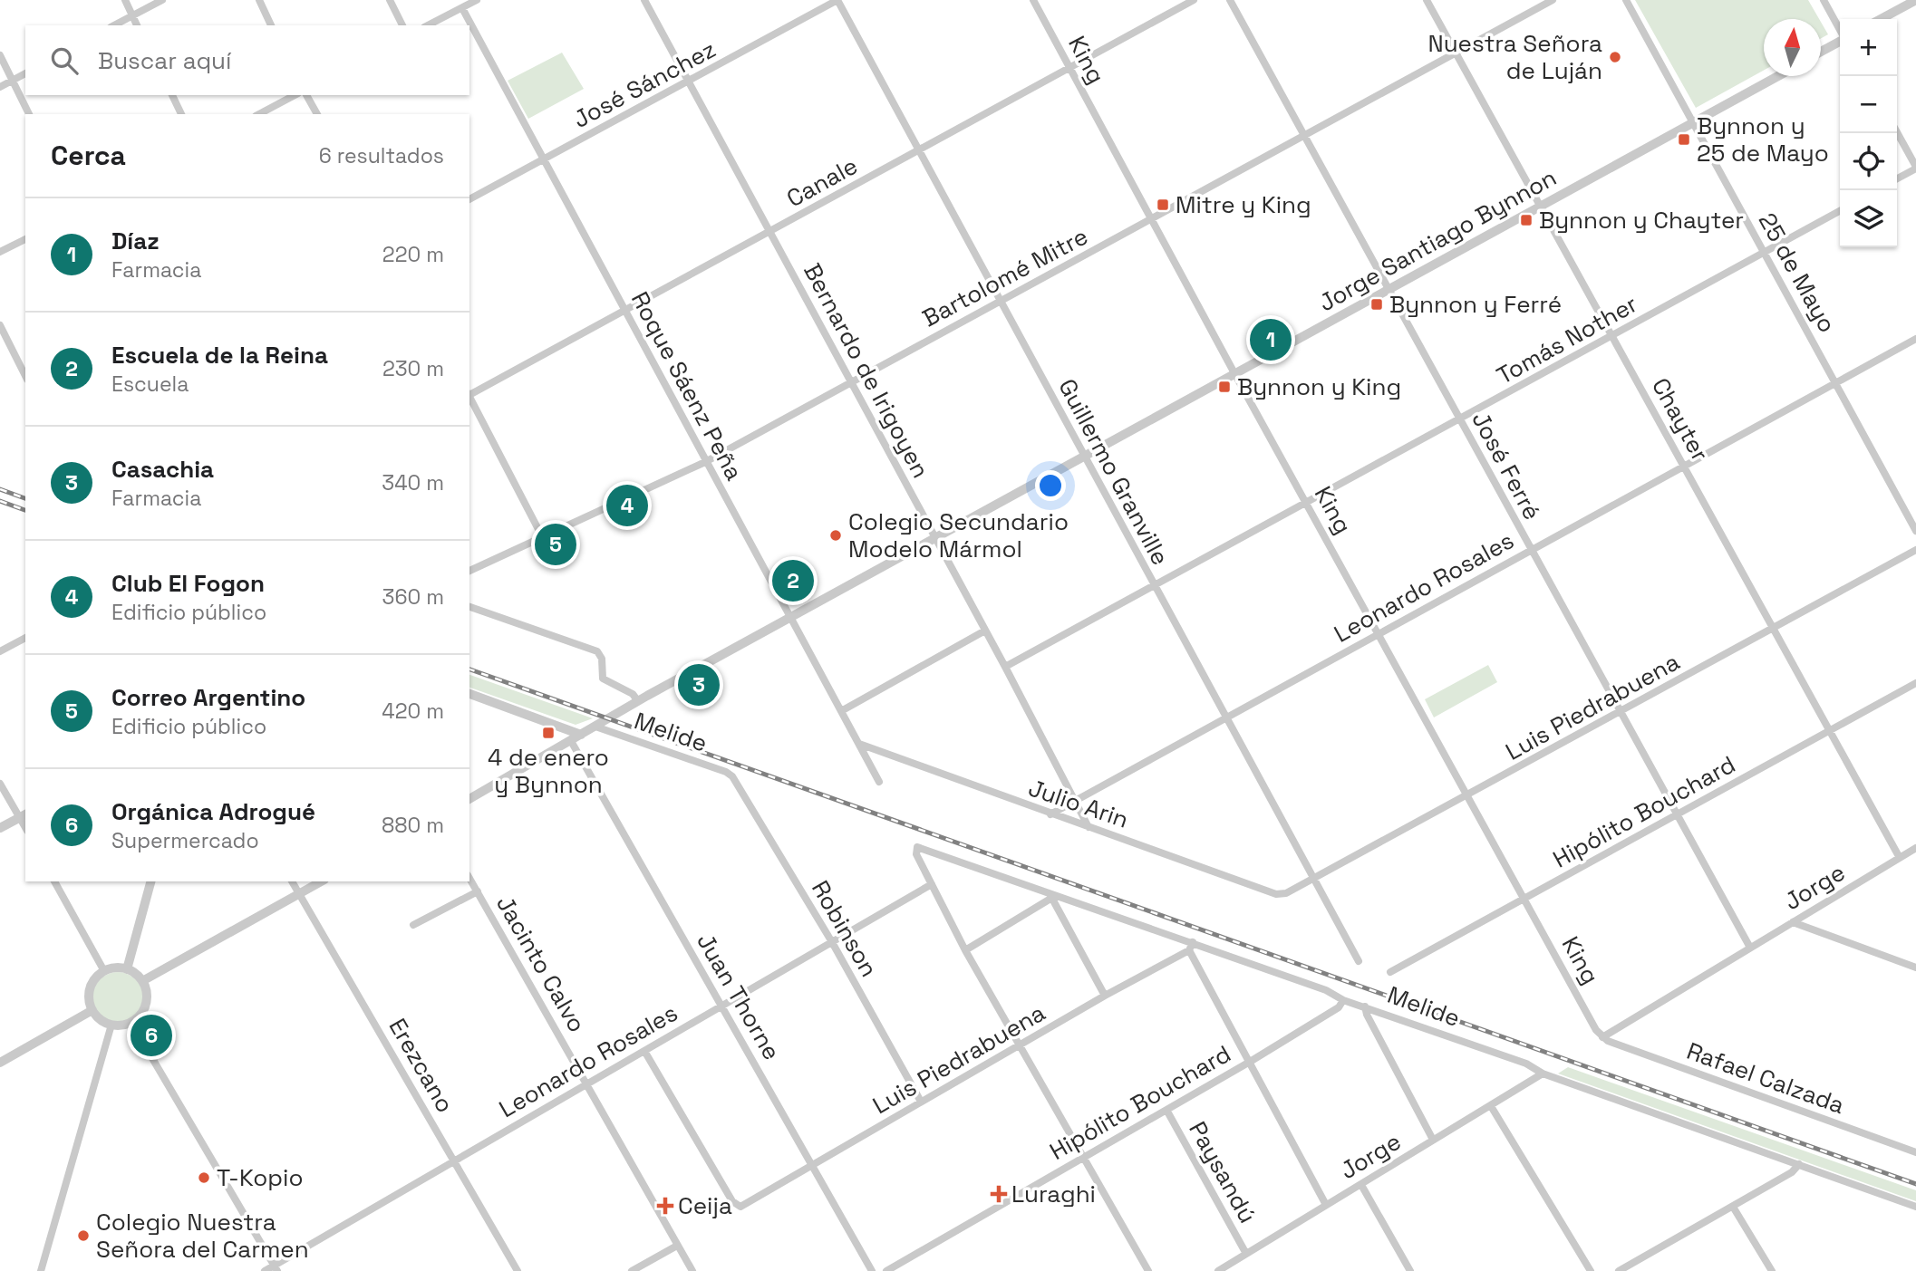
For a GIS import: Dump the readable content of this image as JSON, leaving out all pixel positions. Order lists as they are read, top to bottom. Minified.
{"streets":{"street":["King","José Sánchez","Canale","Jorge Santiago Bynnon","25 de Mayo","Bartolomé Mitre","Tomás Nother","Bernardo de Irigoyen","Roque Sáenz Peña","Chayter","José Ferré","Guillermo Granville","Leonardo Rosales","Luis Piedrabuena","Melide","Julio Arin","Hipólito Bouchard","Jorge","Robinson","Jacinto Calvo","Juan Thorne","Erezcano","Rafael Calzada","Paysandú"]},"crossings":[["King","Canale"],["King","Jorge Santiago Bynnon"],["King","Bartolomé Mitre"],["King","Tomás Nother"],["King","Leonardo Rosales"],["King","Luis Piedrabuena"],["King","Hipólito Bouchard"],["King","Jorge"],["King","Rafael Calzada"],["José Sánchez","Bernardo de Irigoyen"],["José Sánchez","Roque Sáenz Peña"],["José Sánchez","Guillermo Granville"],["Canale","Bernardo de Irigoyen"],["Canale","Roque Sáenz Peña"],["Canale","Guillermo Granville"],["Jorge Santiago Bynnon","25 de Mayo"],["Jorge Santiago Bynnon","Bernardo de Irigoyen"],["Jorge Santiago Bynnon","Roque Sáenz Peña"],["Jorge Santiago Bynnon","Chayter"],["Jorge Santiago Bynnon","José Ferré"],["Jorge Santiago Bynnon","Guillermo Granville"],["Jorge Santiago Bynnon","Melide"],["Jorge Santiago Bynnon","Juan Thorne"],["25 de Mayo","Tomás Nother"],["25 de Mayo","Leonardo Rosales"],["Bartolomé Mitre","Bernardo de Irigoyen"],["Bartolomé Mitre","Roque Sáenz Peña"],["Bartolomé Mitre","Chayter"],["Bartolomé Mitre","José Ferré"],["Bartolomé Mitre","Guillermo Granville"],["Tomás Nother","Bernardo de Irigoyen"],["Tomás Nother","Chayter"],["Tomás Nother","José Ferré"],["Tomás Nother","Guillermo Granville"],["Bernardo de Irigoyen","Leonardo Rosales"],["Bernardo de Irigoyen","Julio Arin"],["Roque Sáenz Peña","Julio Arin"],["Chayter","Leonardo Rosales"],["Chayter","Luis Piedrabuena"],["Chayter","Hipólito Bouchard"],["Chayter","Jorge"],["José Ferré","Leonardo Rosales"],["José Ferré","Luis Piedrabuena"],["José Ferré","Hipólito Bouchard"],["José Ferré","Jorge"],["Guillermo Granville","Leonardo Rosales"],["Guillermo Granville","Luis Piedrabuena"],["Leonardo Rosales","Luis Piedrabuena"],["Leonardo Rosales","Melide"],["Leonardo Rosales","Julio Arin"],["Leonardo Rosales","Robinson"],["Leonardo Rosales","Jacinto Calvo"],["Leonardo Rosales","Juan Thorne"],["Leonardo Rosales","Erezcano"],["Luis Piedrabuena","Melide"],["Luis Piedrabuena","Julio Arin"],["Luis Piedrabuena","Robinson"],["Luis Piedrabuena","Juan Thorne"],["Melide","Hipólito Bouchard"],["Melide","Jorge"],["Melide","Robinson"],["Hipólito Bouchard","Paysandú"],["Jorge","Rafael Calzada"],["Jorge","Paysandú"]],"places":{"other":["Nuestra Señora de Luján","Colegio Secundario Modelo Mármol","T-Kopio","Colegio Nuestra Señora del Carmen"],"transit":["Bynnon y 25 de Mayo","Mitre y King","Bynnon y Chayter","Bynnon y Ferré","Bynnon y King","4 de enero y Bynnon"],"health":["Luraghi","Ceija"]},"north":"top","page":{"map_buttons":["+","−"],"search":"Buscar aquí","heading":["Cerca","6 resultados"],"list":[{"mark":"1","name":"Díaz","note":"Farmacia","value":"220 m"},{"mark":"2","name":"Escuela de la Reina","note":"Escuela","value":"230 m"},{"mark":"3","name":"Casachia","note":"Farmacia","value":"340 m"},{"mark":"4","name":"Club El Fogon","note":"Edificio público","value":"360 m"},{"mark":"5","name":"Correo Argentino","note":"Edificio público","value":"420 m"},{"mark":"6","name":"Orgánica Adrogué","note":"Supermercado","value":"880 m"}],"pins":["1","4","5","2","3","6"]}}
